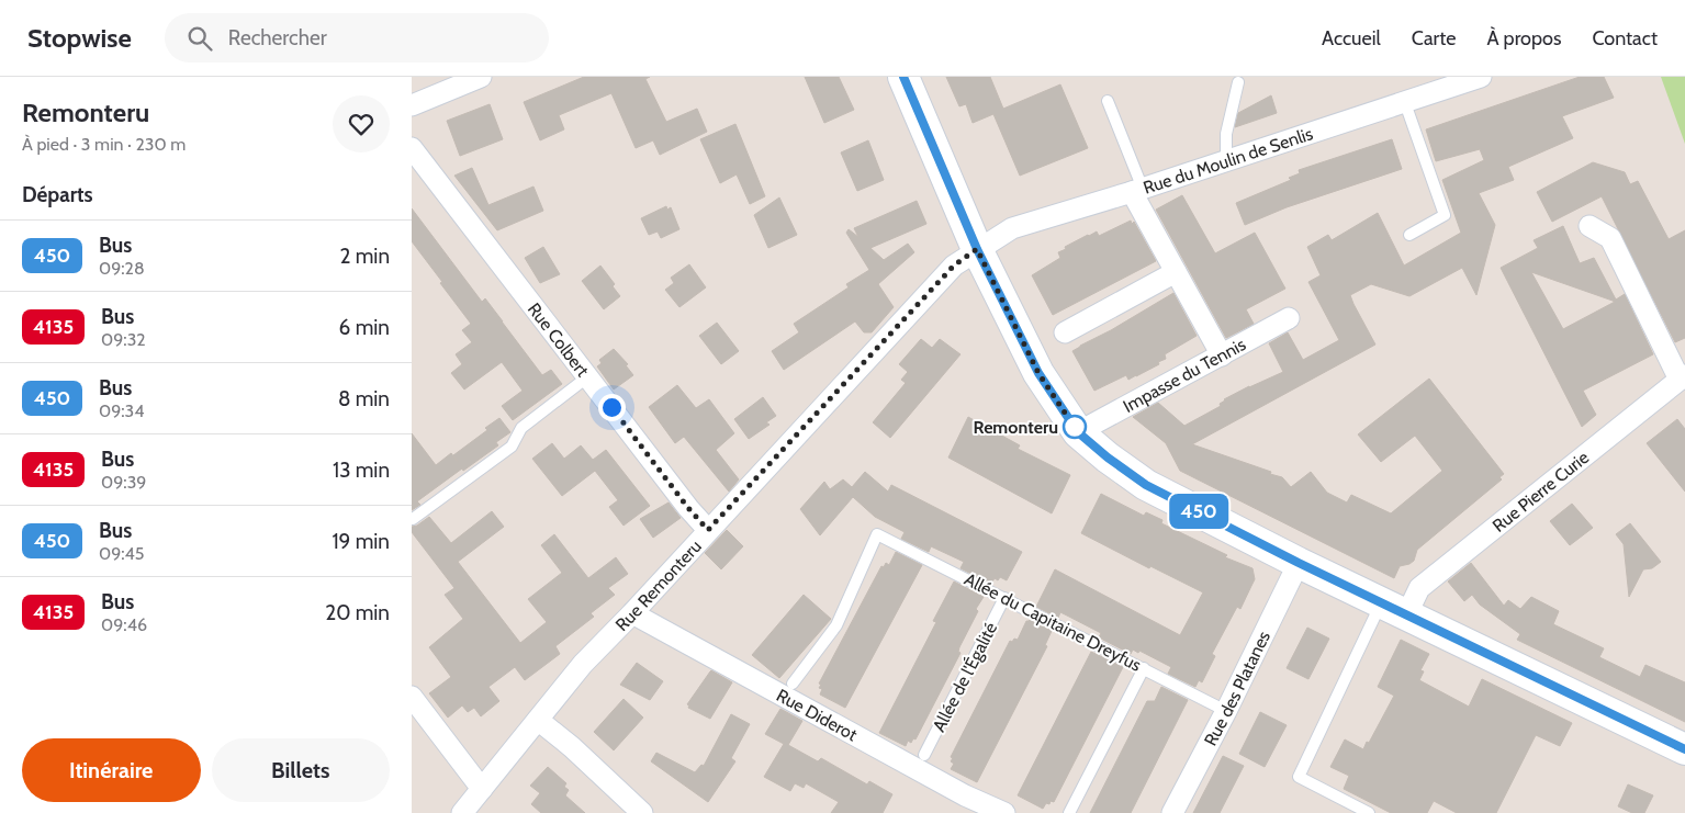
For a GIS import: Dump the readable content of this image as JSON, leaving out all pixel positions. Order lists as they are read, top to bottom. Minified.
{"streets":{"street":["Rue du Moulin de Senlis","Rue Colbert","Impasse du Tennis","Rue Pierre Curie","Rue Remonteru","Rue des Platanes","Rue Diderot"],"lane":["Allée du Capitaine Dreyfus","Allée de l'Égalité"]},"crossings":[["Rue du Moulin de Senlis","Rue Remonteru"],["Rue Colbert","Rue Remonteru"],["Rue Remonteru","Rue Diderot"],["Allée du Capitaine Dreyfus","Allée de l'Égalité"],["Allée du Capitaine Dreyfus","Rue des Platanes"]],"places":["Remonteru"],"lines":["bus line 450"],"page":{"header":"Stopwise","search":"Rechercher","nav":["Accueil","Carte","À propos","Contact"],"heading":[["Remonteru","À pied · 3 min · 230 m"],"Départs"],"on_map":"450","list":[{"mark":"450","name":"Bus","note":"09:28","value":"2 min"},{"mark":"4135","name":"Bus","note":"09:32","value":"6 min"},{"mark":"450","name":"Bus","note":"09:34","value":"8 min"},{"mark":"4135","name":"Bus","note":"09:39","value":"13 min"},{"mark":"450","name":"Bus","note":"09:45","value":"19 min"},{"mark":"4135","name":"Bus","note":"09:46","value":"20 min"}],"buttons":["Itinéraire","Billets"]}}
